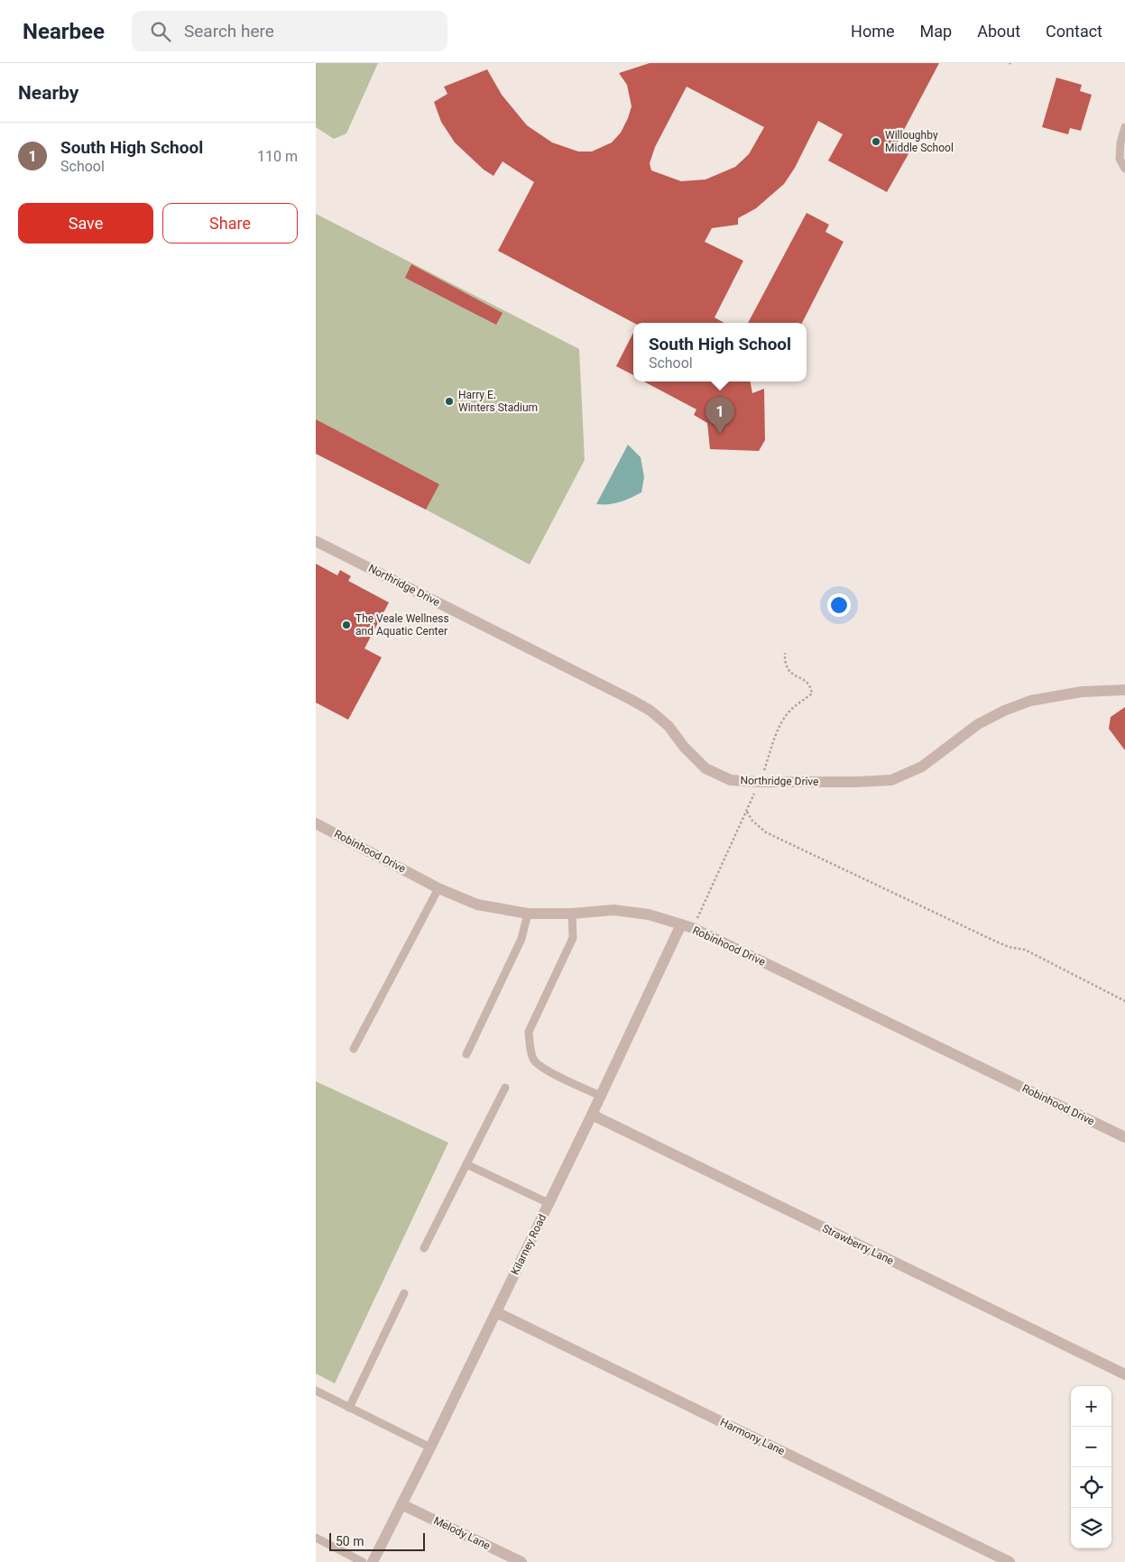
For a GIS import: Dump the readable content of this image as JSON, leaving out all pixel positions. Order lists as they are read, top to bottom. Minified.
{"streets":{"street":["Northridge Drive","Robinhood Drive","Kilarney Road","Strawberry Lane","Harmony Lane","Melody Lane"]},"crossings":[["Robinhood Drive","Kilarney Road"],["Kilarney Road","Strawberry Lane"],["Kilarney Road","Harmony Lane"],["Kilarney Road","Melody Lane"]],"places":["Willoughby Middle School","Harry E. Winters Stadium","The Veale Wellness and Aquatic Center"],"scale_bar":"50 m","page":{"header":"Nearbee","search":"Search here","nav":["Home","Map","About","Contact"],"heading":"Nearby","list":[{"mark":"1","name":"South High School","note":"School","value":"110 m"}],"buttons":["Save","Share"],"popup":["South High School","School"],"pins":"1","map_buttons":["+","−"],"scale":"50 m"}}
